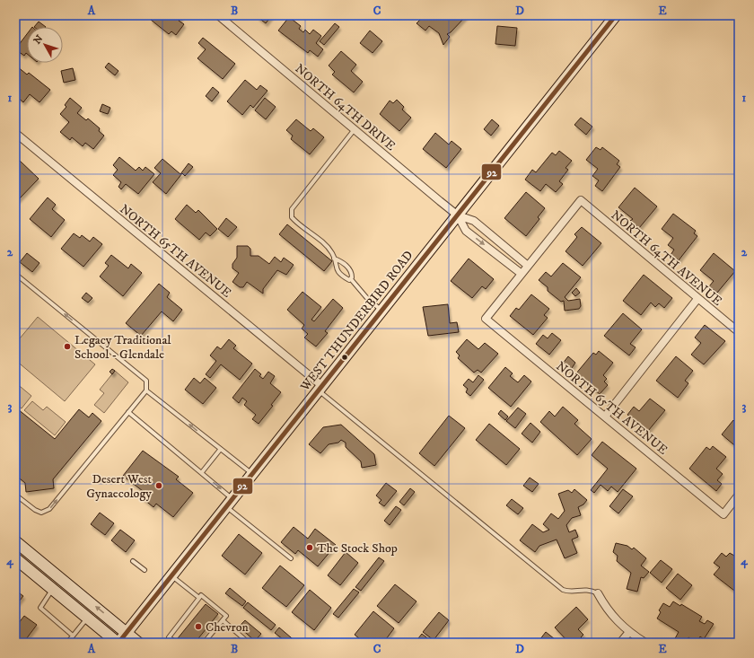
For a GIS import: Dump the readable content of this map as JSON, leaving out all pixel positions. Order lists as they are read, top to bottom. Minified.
{"streets":{"main road":["WEST THUNDERBIRD ROAD"],"street":["NORTH 64TH DRIVE","NORTH 65TH AVENUE","NORTH 64TH AVENUE"]},"crossings":[["NORTH 64TH DRIVE","NORTH 65TH AVENUE"],["NORTH 64TH DRIVE","NORTH 64TH AVENUE"],["NORTH 64TH DRIVE","WEST THUNDERBIRD ROAD"],["NORTH 65TH AVENUE","WEST THUNDERBIRD ROAD"]],"places":["Legacy Traditional School - Glendale","Desert West Gynaecology","The Stock Shop","Chevron"],"lines":["transit line 92"],"north":"top left","grid":{"columns":["A","B","C","D","E"],"rows":["1","2","3","4"]}}
